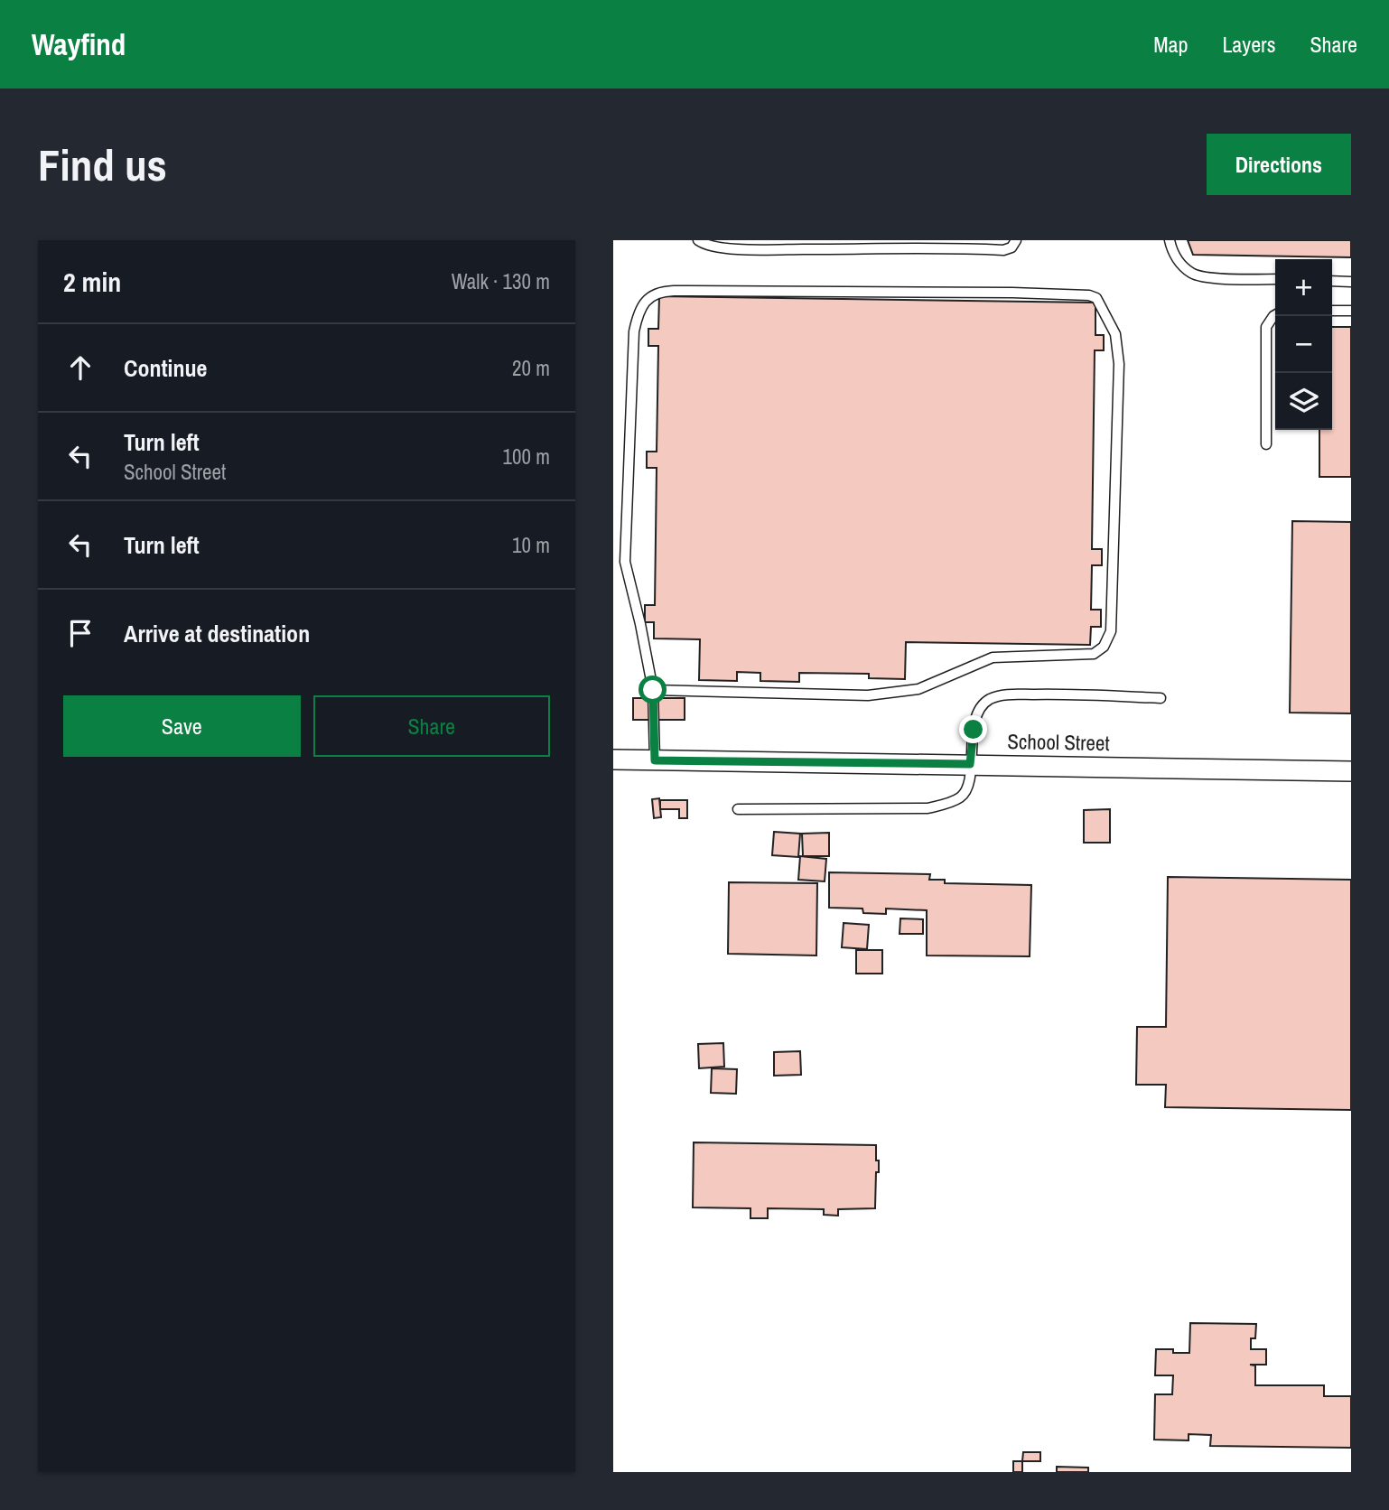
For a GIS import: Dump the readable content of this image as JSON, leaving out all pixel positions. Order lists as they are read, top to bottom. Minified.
{"streets":{"street":["School Street"]},"page":{"header":"Wayfind","nav":["Map","Layers","Share"],"buttons":["Directions",["Save","Share"]],"title":"Find us","heading":["2 min","Walk · 130 m"],"map_buttons":["+","−"],"list":[["Continue","20 m"],["Turn left","School Street","100 m"],["Turn left","10 m"],"Arrive at destination"]}}
